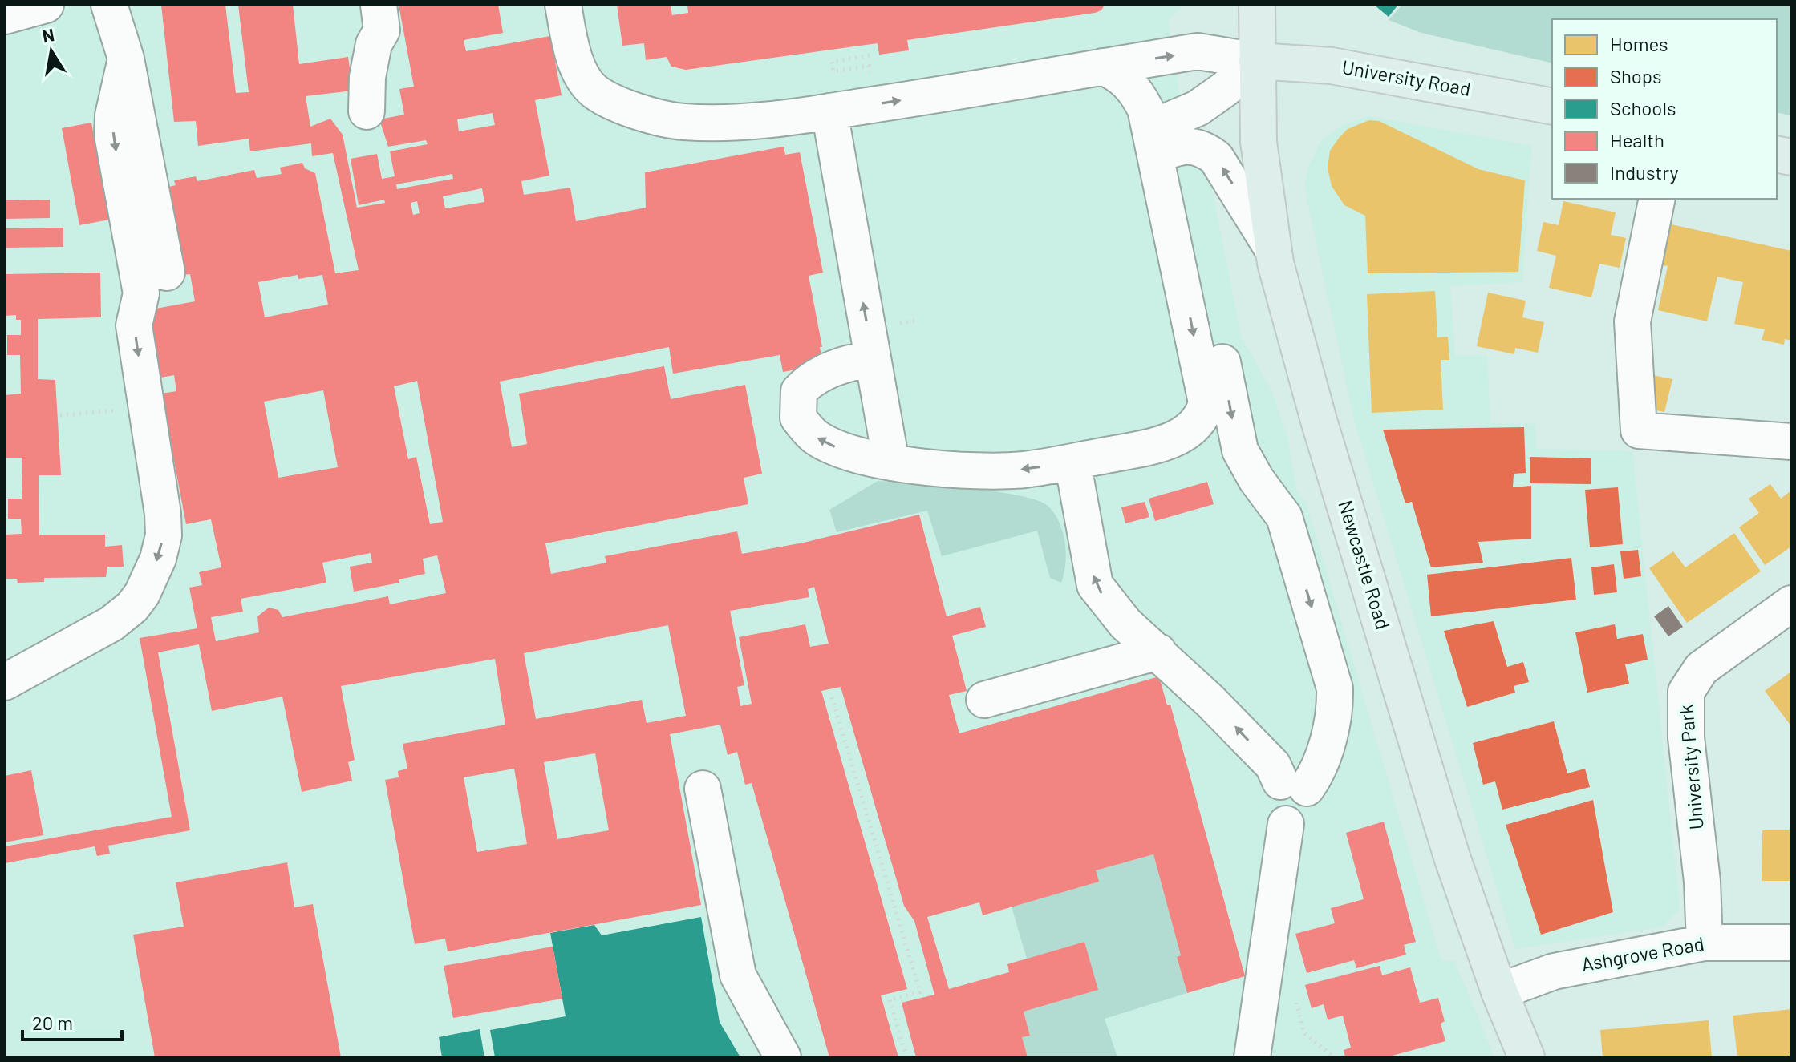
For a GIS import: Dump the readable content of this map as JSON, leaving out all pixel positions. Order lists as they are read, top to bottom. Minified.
{"streets":{"main road":["University Road","Newcastle Road"],"street":["University Park","Ashgrove Road"]},"crossings":[["University Road","Newcastle Road"],["Newcastle Road","Ashgrove Road"],["University Park","Ashgrove Road"]],"legend":["Homes","Shops","Schools","Health","Industry"],"scale_bar":"20 m","north":"top"}
